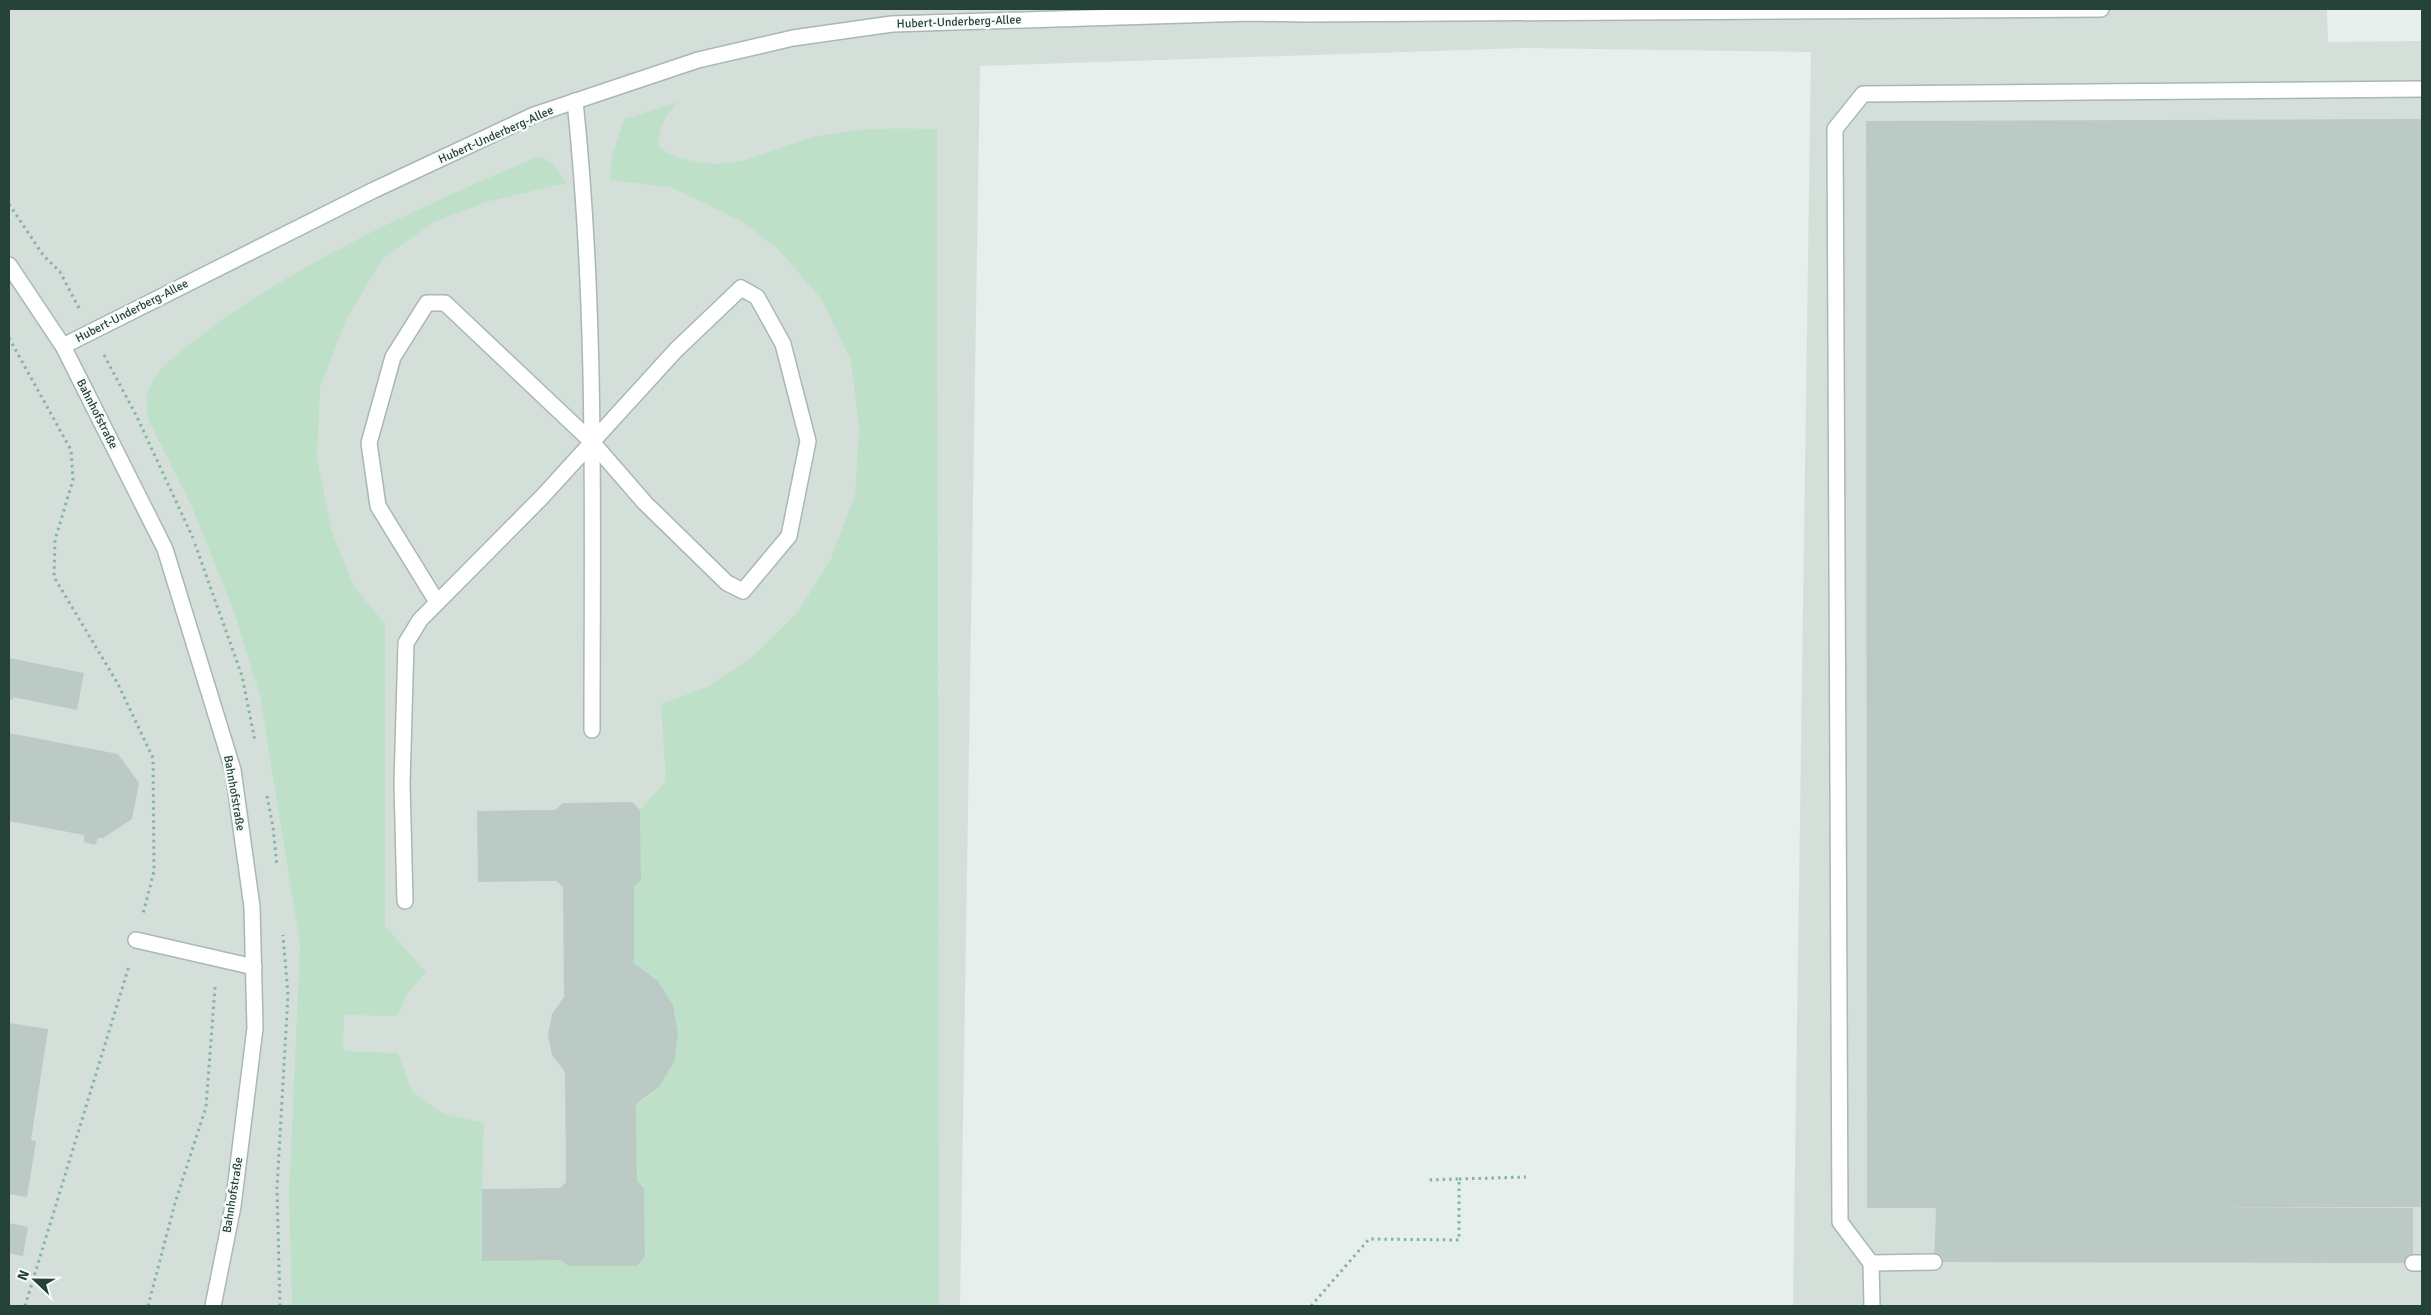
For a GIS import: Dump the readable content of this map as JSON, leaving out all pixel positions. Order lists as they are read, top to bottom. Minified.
{"streets":{"street":["Hubert-Underberg-Allee","Bahnhofstraße"]},"crossings":[["Hubert-Underberg-Allee","Bahnhofstraße"]],"north":"left"}
